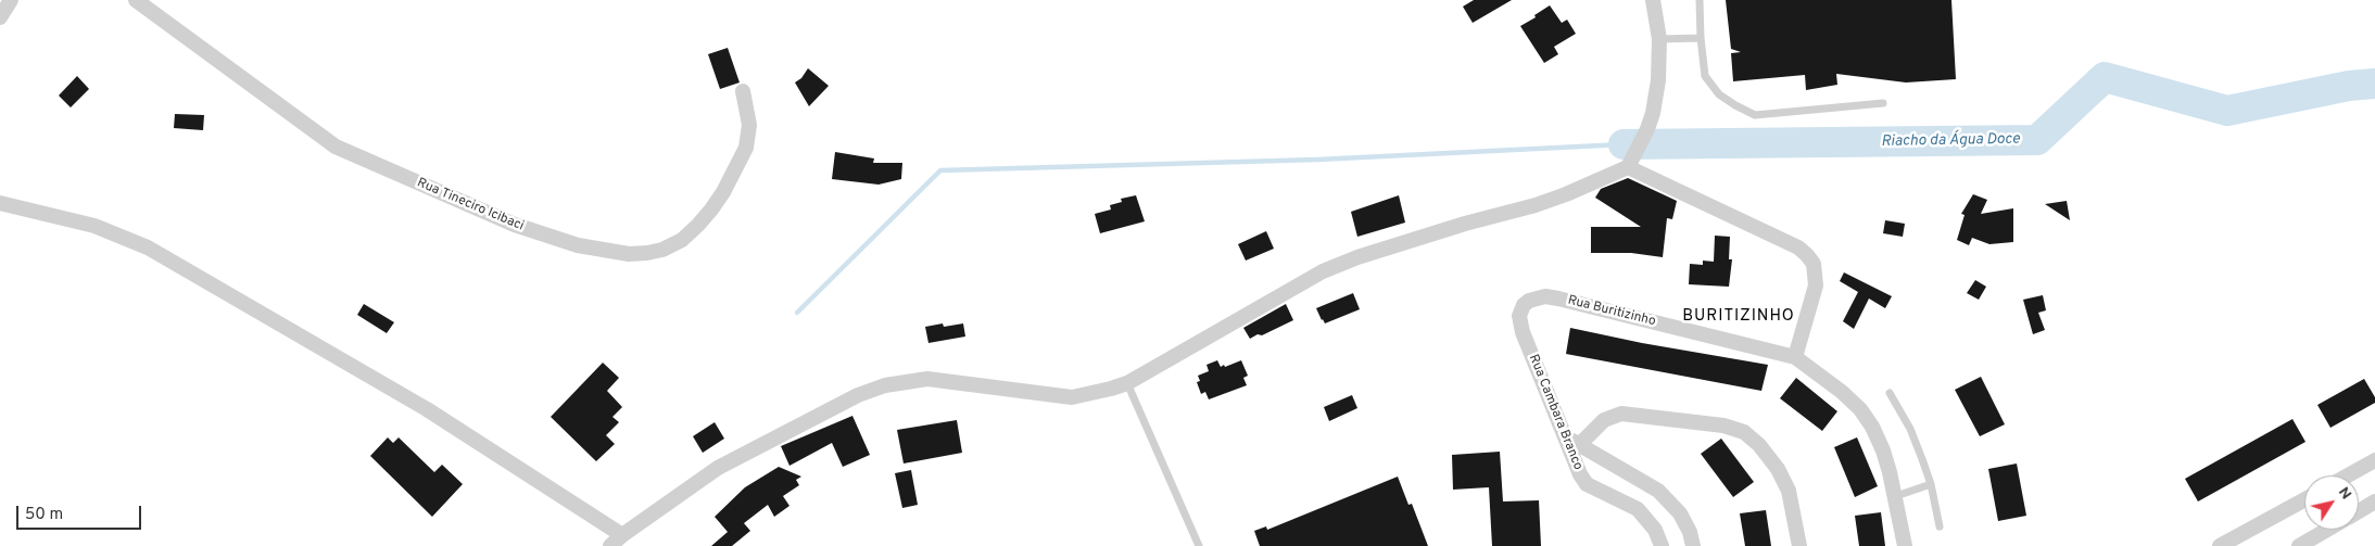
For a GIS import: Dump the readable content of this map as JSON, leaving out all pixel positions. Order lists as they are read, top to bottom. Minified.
{"streets":{"street":["Rua Tineciro Icibaci","Rua Buritizinho","Rua Cambara Branco"]},"crossings":[["Rua Buritizinho","Rua Cambara Branco"]],"districts":["BURITIZINHO"],"water":["Riacho da Água Doce"],"scale_bar":"50 m","north":"top right"}
